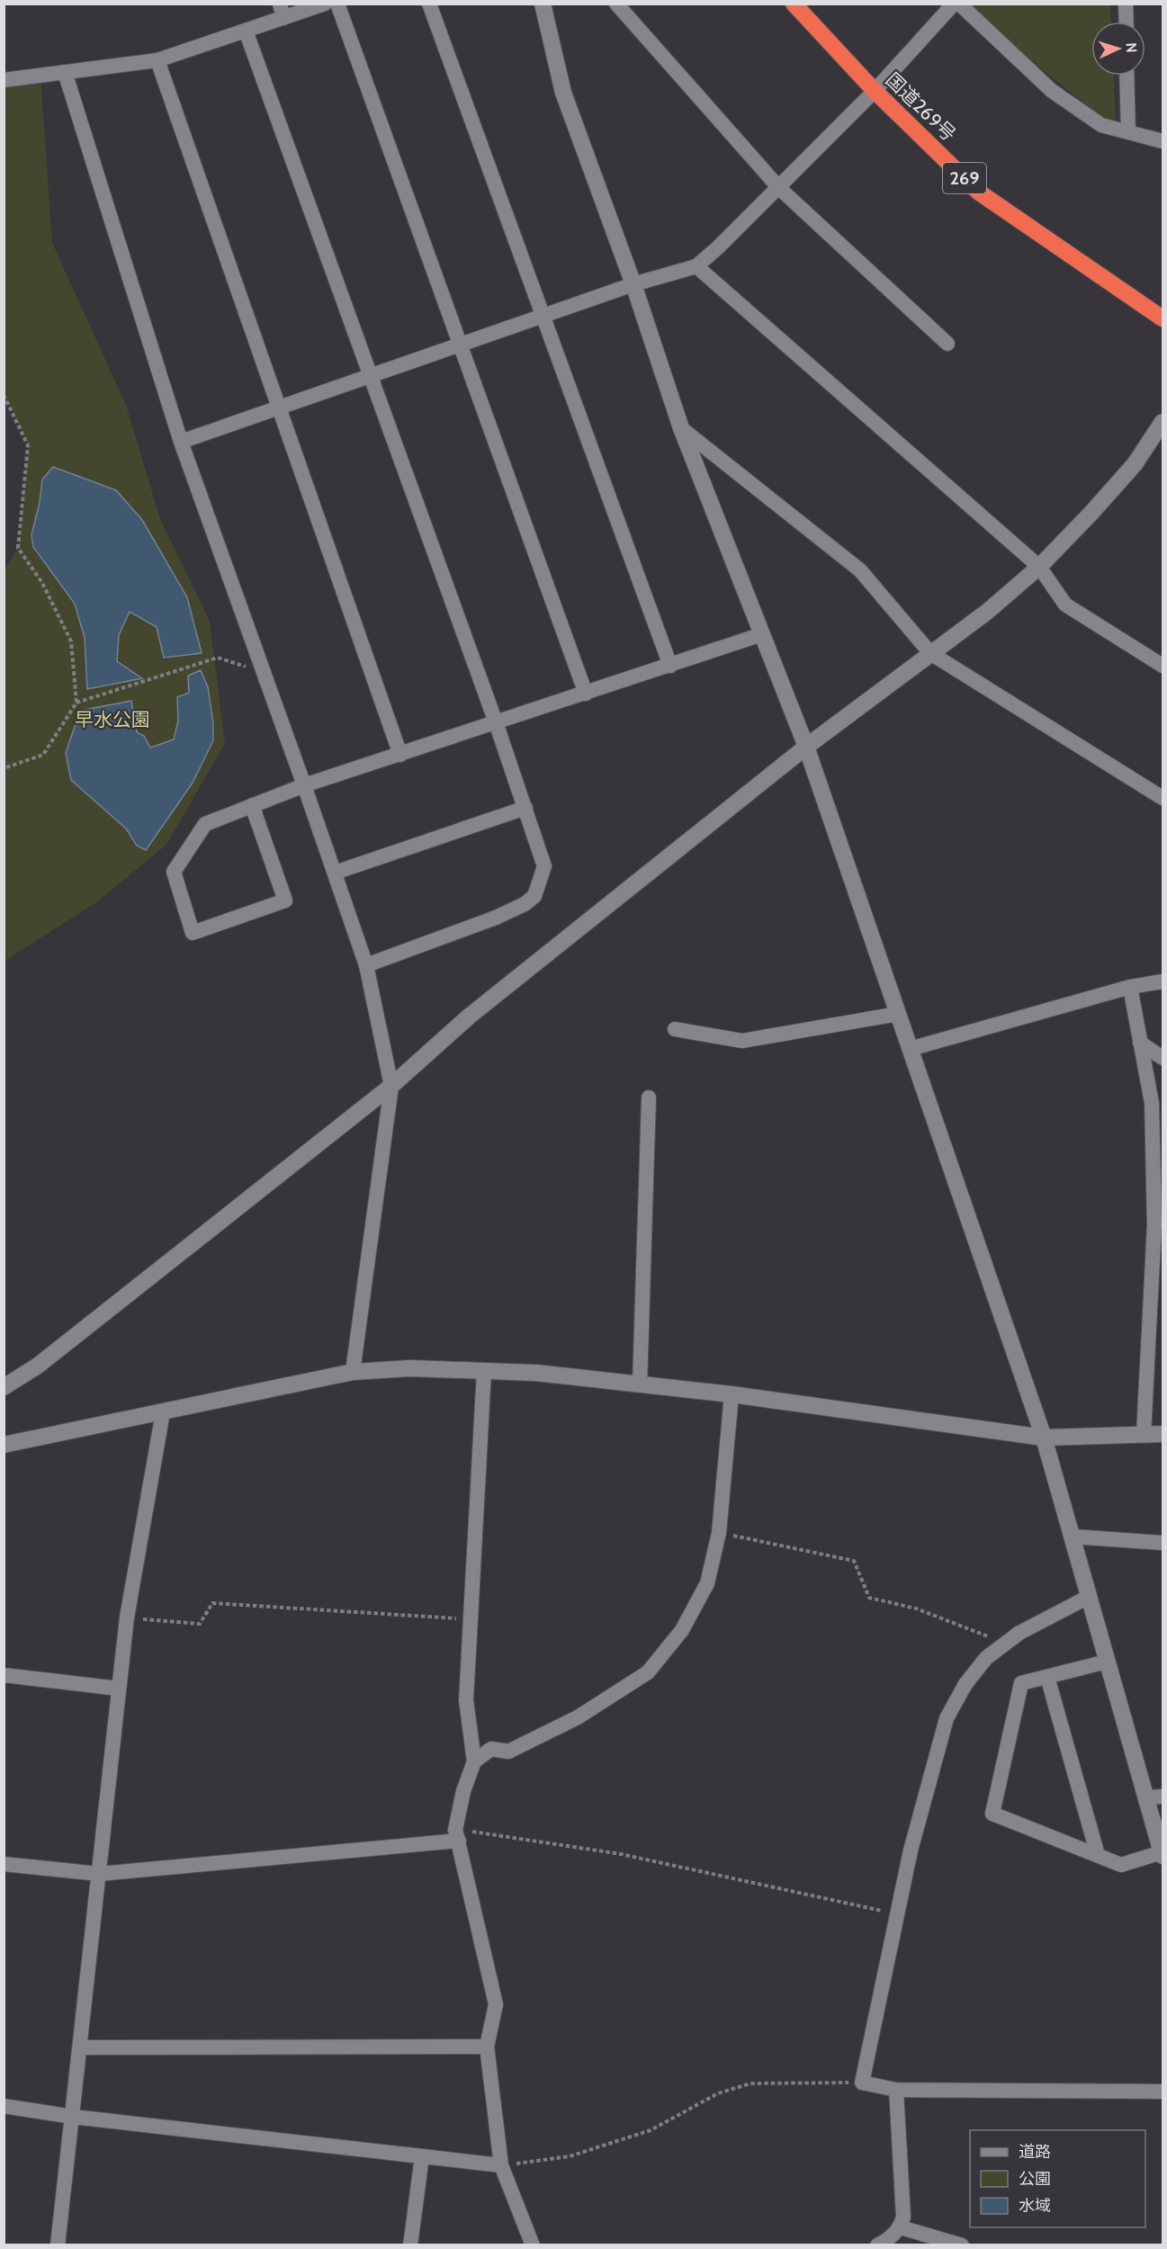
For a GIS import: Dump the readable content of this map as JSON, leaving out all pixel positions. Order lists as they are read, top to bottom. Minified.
{"streets":{"highway":["国道269号","269"]},"parks":["早水公園"],"legend":["道路","公園","水域"],"north":"right"}
